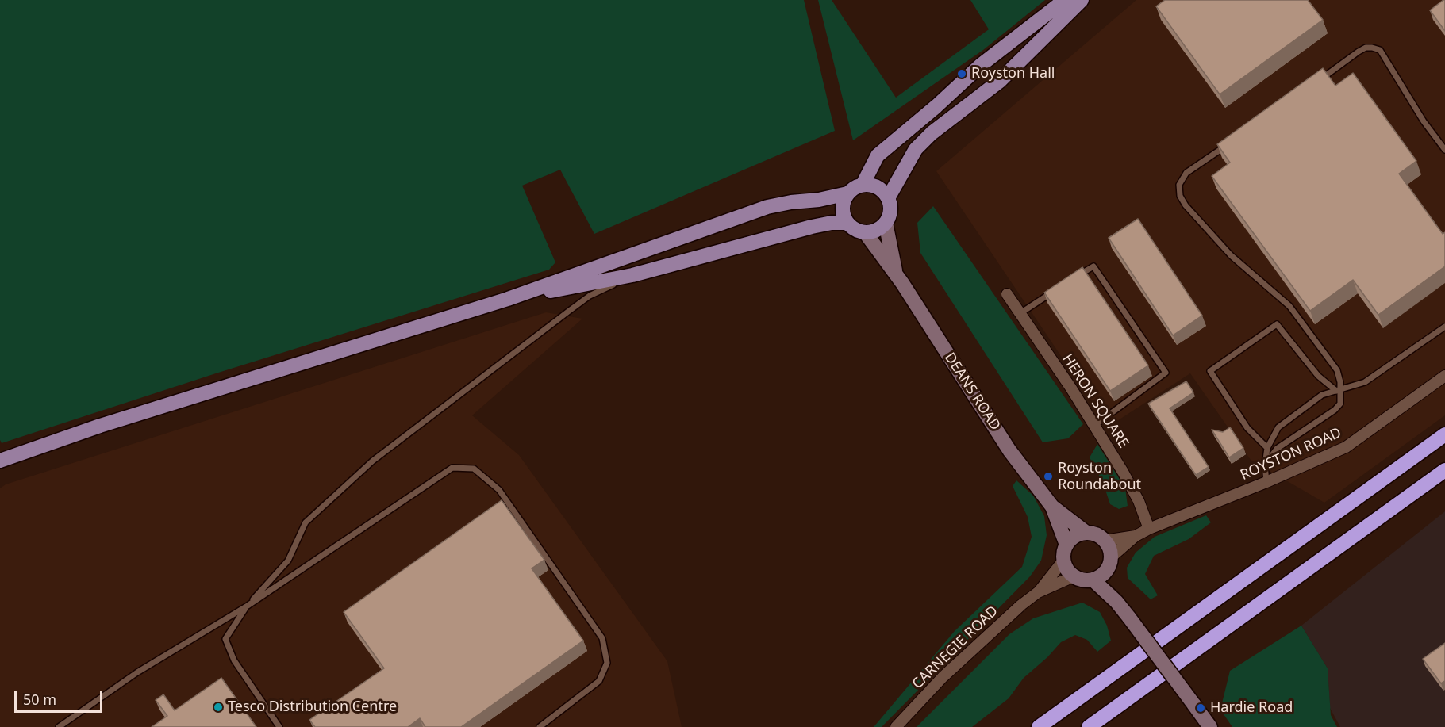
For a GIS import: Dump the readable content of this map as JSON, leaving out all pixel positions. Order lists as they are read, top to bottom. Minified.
{"streets":{"street":["DEANS ROAD","HERON SQUARE","ROYSTON ROAD","CARNEGIE ROAD"]},"crossings":[["DEANS ROAD","ROYSTON ROAD"],["DEANS ROAD","CARNEGIE ROAD"],["HERON SQUARE","ROYSTON ROAD"],["ROYSTON ROAD","CARNEGIE ROAD"]],"places":["Royston Hall","Royston Roundabout","Tesco Distribution Centre","Hardie Road"],"scale_bar":"50 m"}
